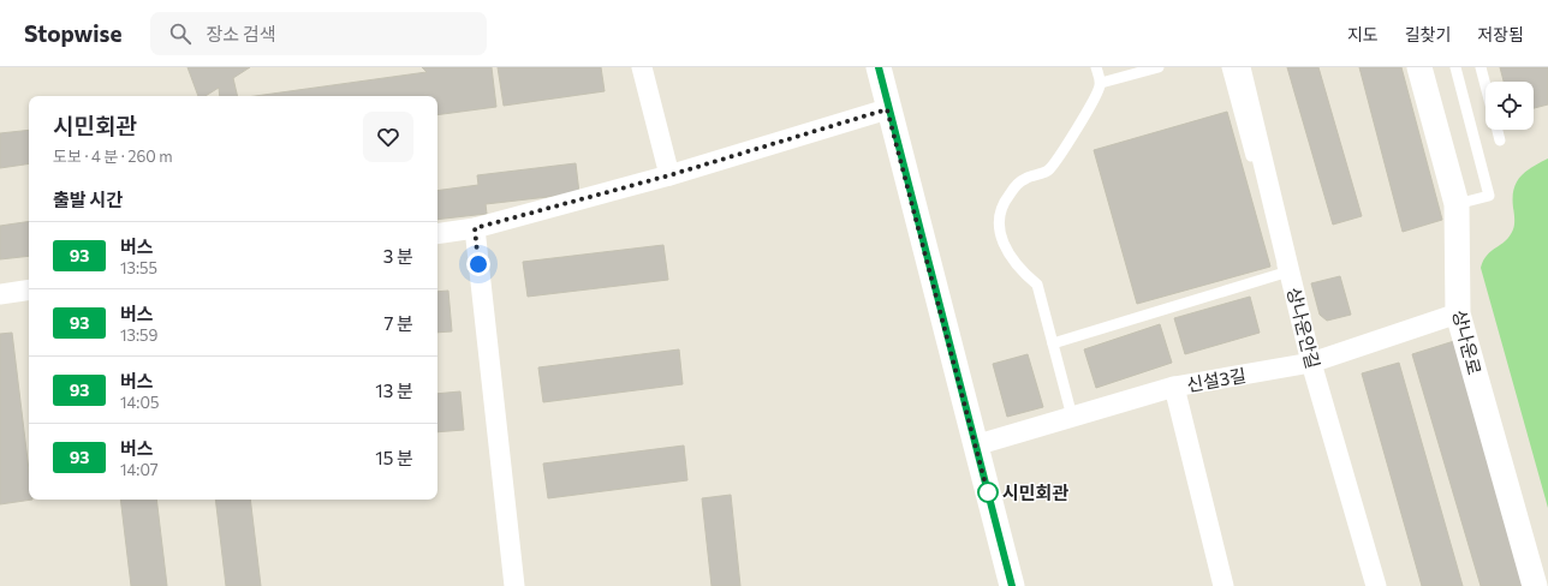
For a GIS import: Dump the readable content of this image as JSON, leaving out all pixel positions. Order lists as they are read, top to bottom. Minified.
{"streets":{"street":["상나운안길","상나운로","신설3길"]},"crossings":[["상나운안길","신설3길"],["상나운로","신설3길"]],"places":["시민회관"],"lines":["bus line 93"],"page":{"header":"Stopwise","search":"장소 검색","nav":["지도","길찾기","저장됨"],"heading":[["시민회관","도보 · 4 분 · 260 m"],"출발 시간"],"list":[{"mark":"93","name":"버스","note":"13:55","value":"3 분"},{"mark":"93","name":"버스","note":"13:59","value":"7 분"},{"mark":"93","name":"버스","note":"14:05","value":"13 분"},{"mark":"93","name":"버스","note":"14:07","value":"15 분"}]}}
